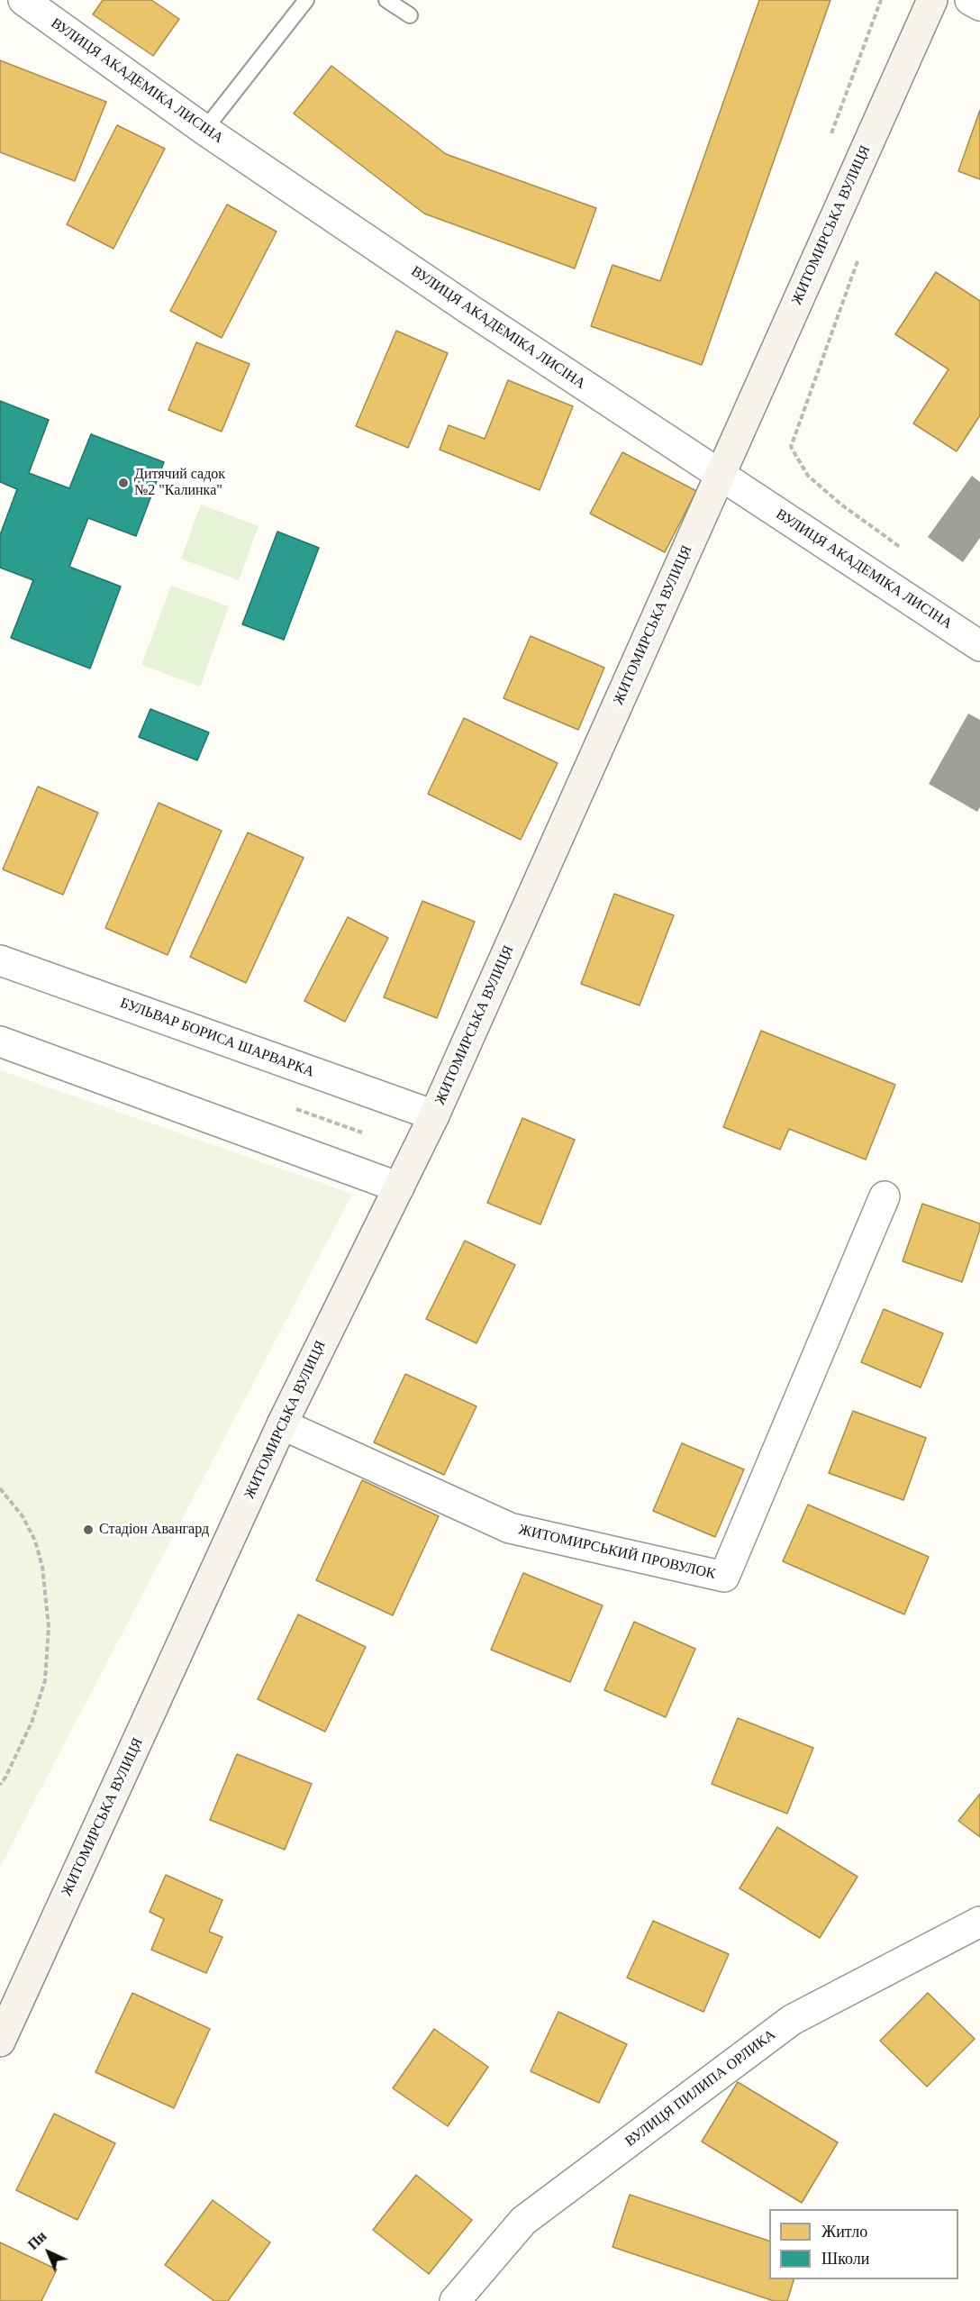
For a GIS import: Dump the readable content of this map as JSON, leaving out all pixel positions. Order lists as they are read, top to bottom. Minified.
{"streets":{"main road":["ЖИТОМИРСЬКА ВУЛИЦЯ"],"street":["ВУЛИЦЯ АКАДЕМІКА ЛИСІНА","БУЛЬВАР БОРИСА ШАРВАРКА","ЖИТОМИРСЬКИЙ ПРОВУЛОК","ВУЛИЦЯ ПИЛИПА ОРЛИКА"]},"crossings":[["ВУЛИЦЯ АКАДЕМІКА ЛИСІНА","ЖИТОМИРСЬКА ВУЛИЦЯ"],["ЖИТОМИРСЬКА ВУЛИЦЯ","БУЛЬВАР БОРИСА ШАРВАРКА"],["ЖИТОМИРСЬКА ВУЛИЦЯ","ЖИТОМИРСЬКИЙ ПРОВУЛОК"]],"places":["Дитячий садок №2 \"Калинка\"","Стадіон Авангард"],"legend":["Житло","Школи"],"north":"top left"}
